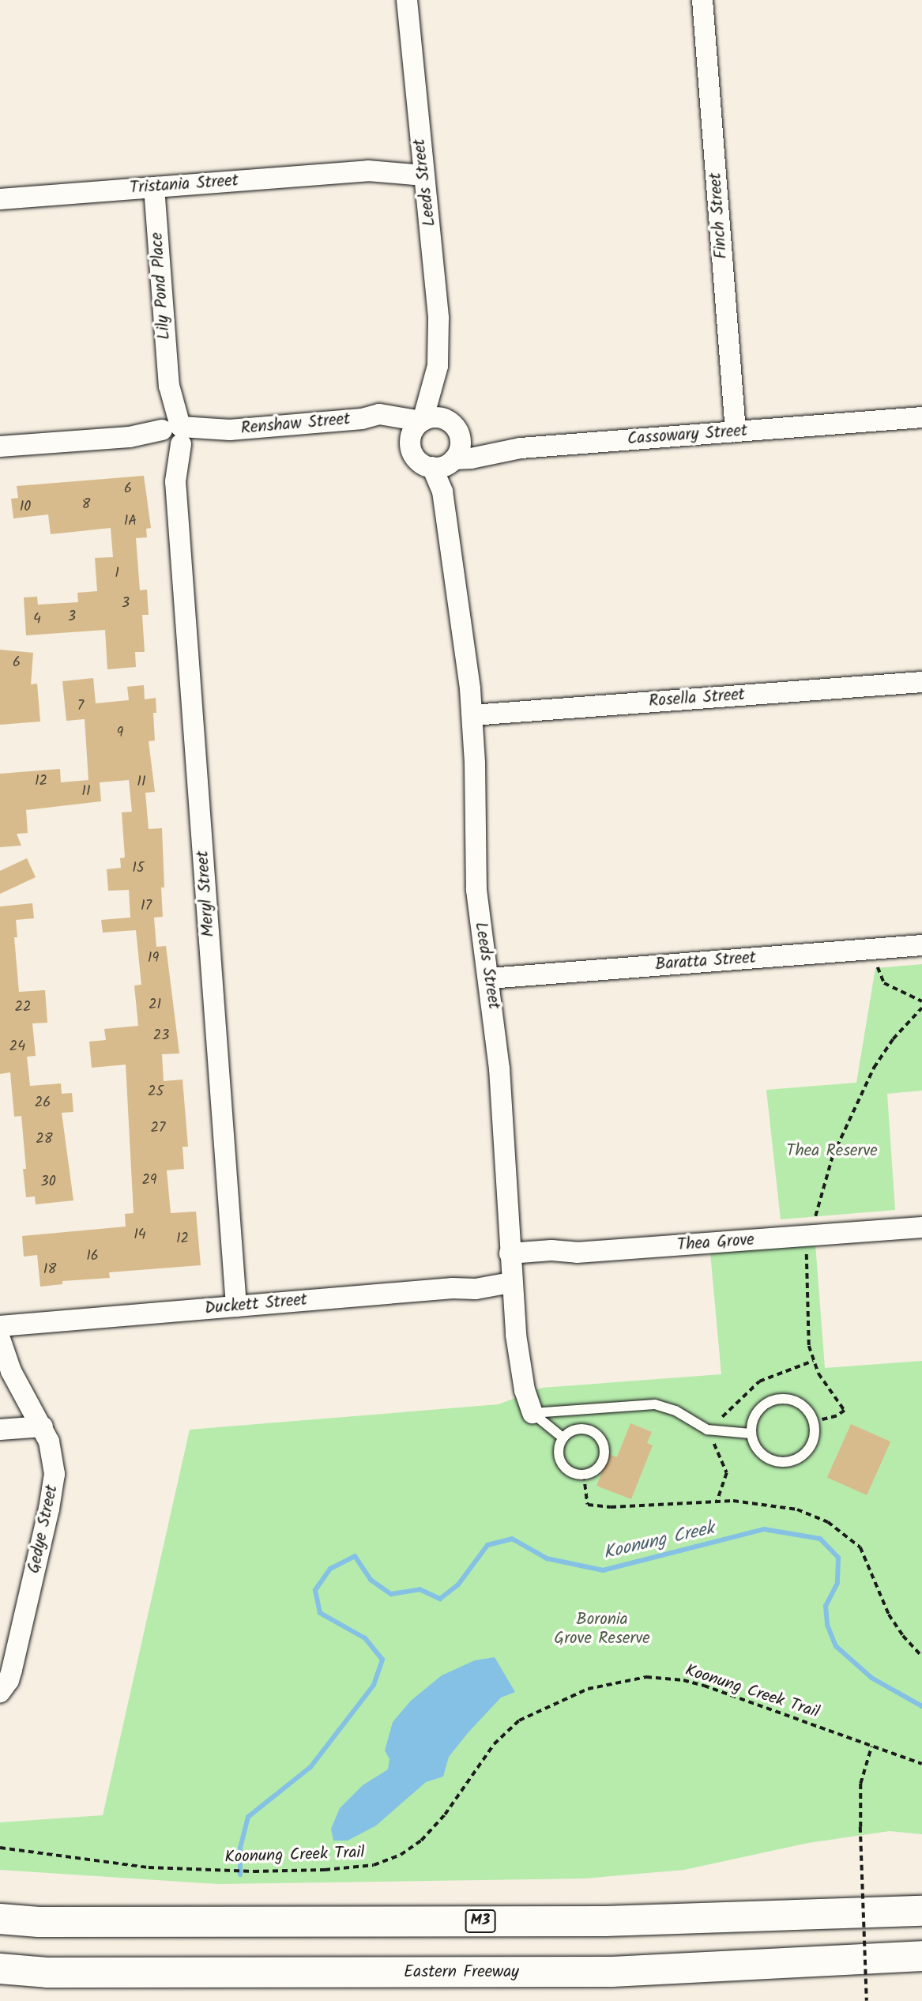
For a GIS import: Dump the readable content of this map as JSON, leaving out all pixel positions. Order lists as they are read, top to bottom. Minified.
{"streets":{"highway":["M3","Eastern Freeway"],"street":["Leeds Street","Tristania Street","Finch Street","Lily Pond Place","Renshaw Street","Cassowary Street","Rosella Street","Meryl Street","Baratta Street","Thea Grove","Duckett Street","Gedye Street"],"path":["Koonung Creek Trail"]},"crossings":[["Leeds Street","Tristania Street"],["Leeds Street","Renshaw Street"],["Leeds Street","Cassowary Street"],["Leeds Street","Rosella Street"],["Leeds Street","Baratta Street"],["Leeds Street","Thea Grove"],["Leeds Street","Duckett Street"],["Tristania Street","Lily Pond Place"],["Finch Street","Cassowary Street"],["Lily Pond Place","Renshaw Street"],["Lily Pond Place","Meryl Street"],["Renshaw Street","Cassowary Street"],["Renshaw Street","Meryl Street"],["Meryl Street","Duckett Street"]],"water":["Koonung Creek"],"parks":["Thea Reserve","Boronia Grove Reserve"],"house_numbers":["6","8","10","1A","1","3","3","4","6","7","9","12","11","11","15","17","19","21","22","23","24","25","26","27","28","29","30","14","12","16","18"]}
